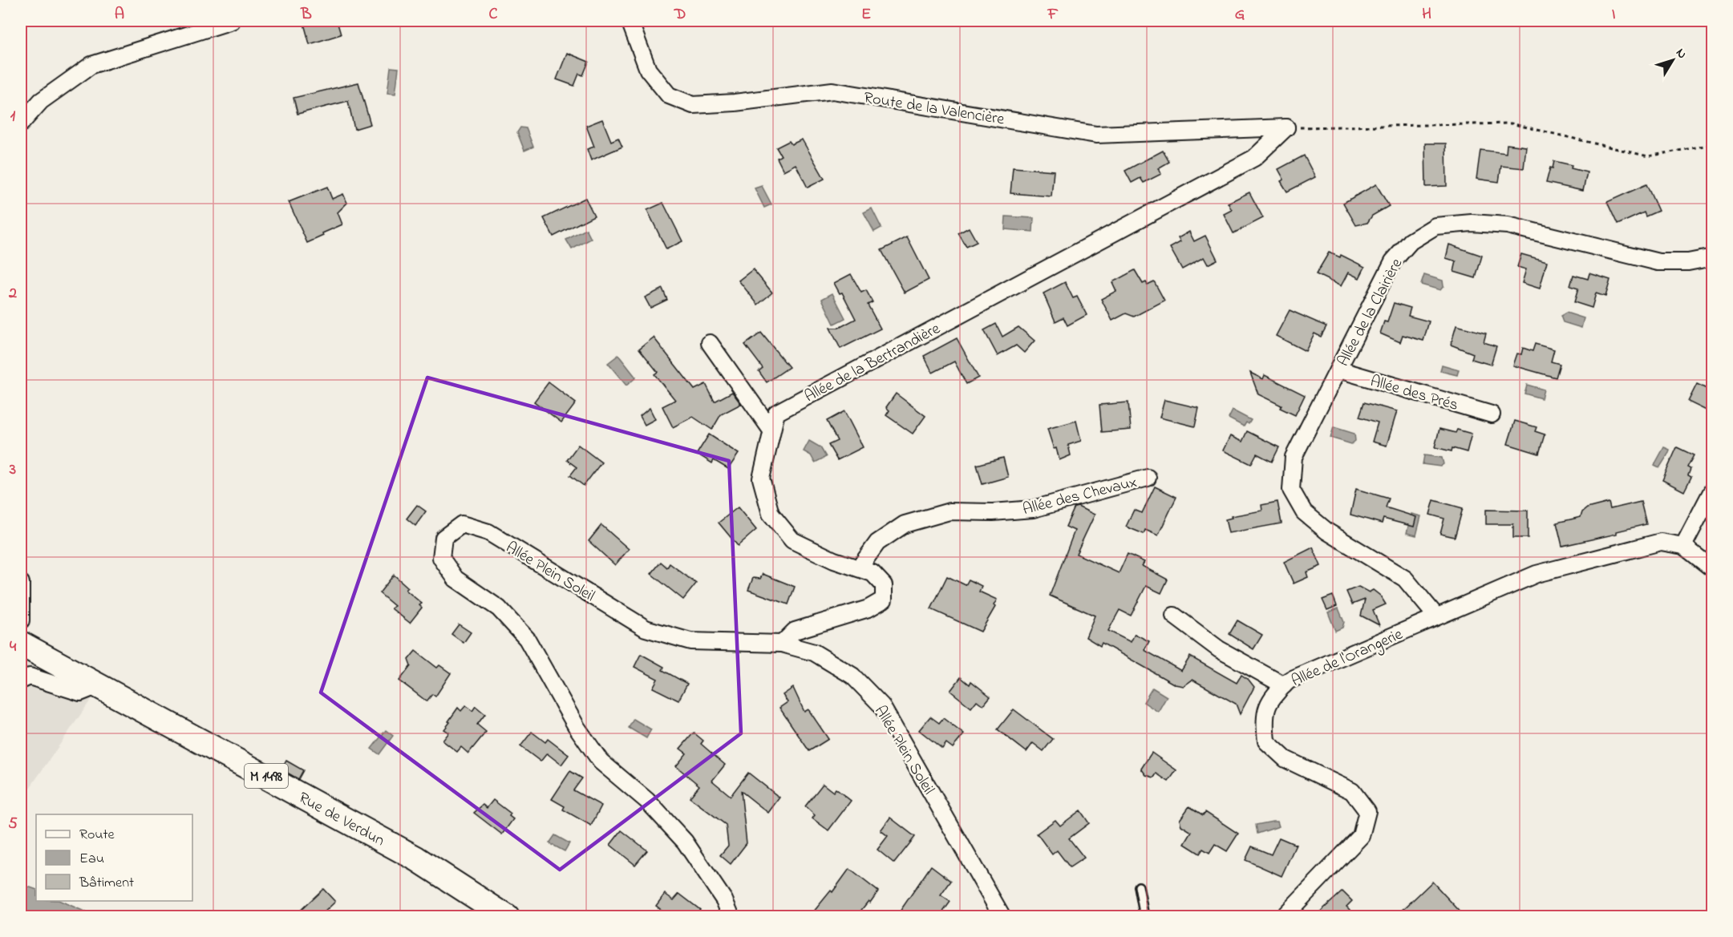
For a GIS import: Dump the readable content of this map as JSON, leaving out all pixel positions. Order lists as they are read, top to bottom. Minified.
{"streets":{"main road":["M 1498","Rue de Verdun"],"street":["Route de la Valencière","Allée de la Clairière","Allée de la Bertrandière","Allée des Prés","Allée des Chevaux","Allée Plein Soleil","Allée de l'Orangerie"]},"crossings":[["Route de la Valencière","Allée de la Bertrandière"],["Allée de la Clairière","Allée des Prés"],["Allée de la Clairière","Allée de l'Orangerie"],["Allée de la Bertrandière","Allée des Chevaux"],["Allée de la Bertrandière","Allée Plein Soleil"]],"legend":["Route","Eau","Bâtiment"],"north":"top right","grid":{"columns":["A","B","C","D","E","F","G","H","I"],"rows":["1","2","3","4","5"]}}
